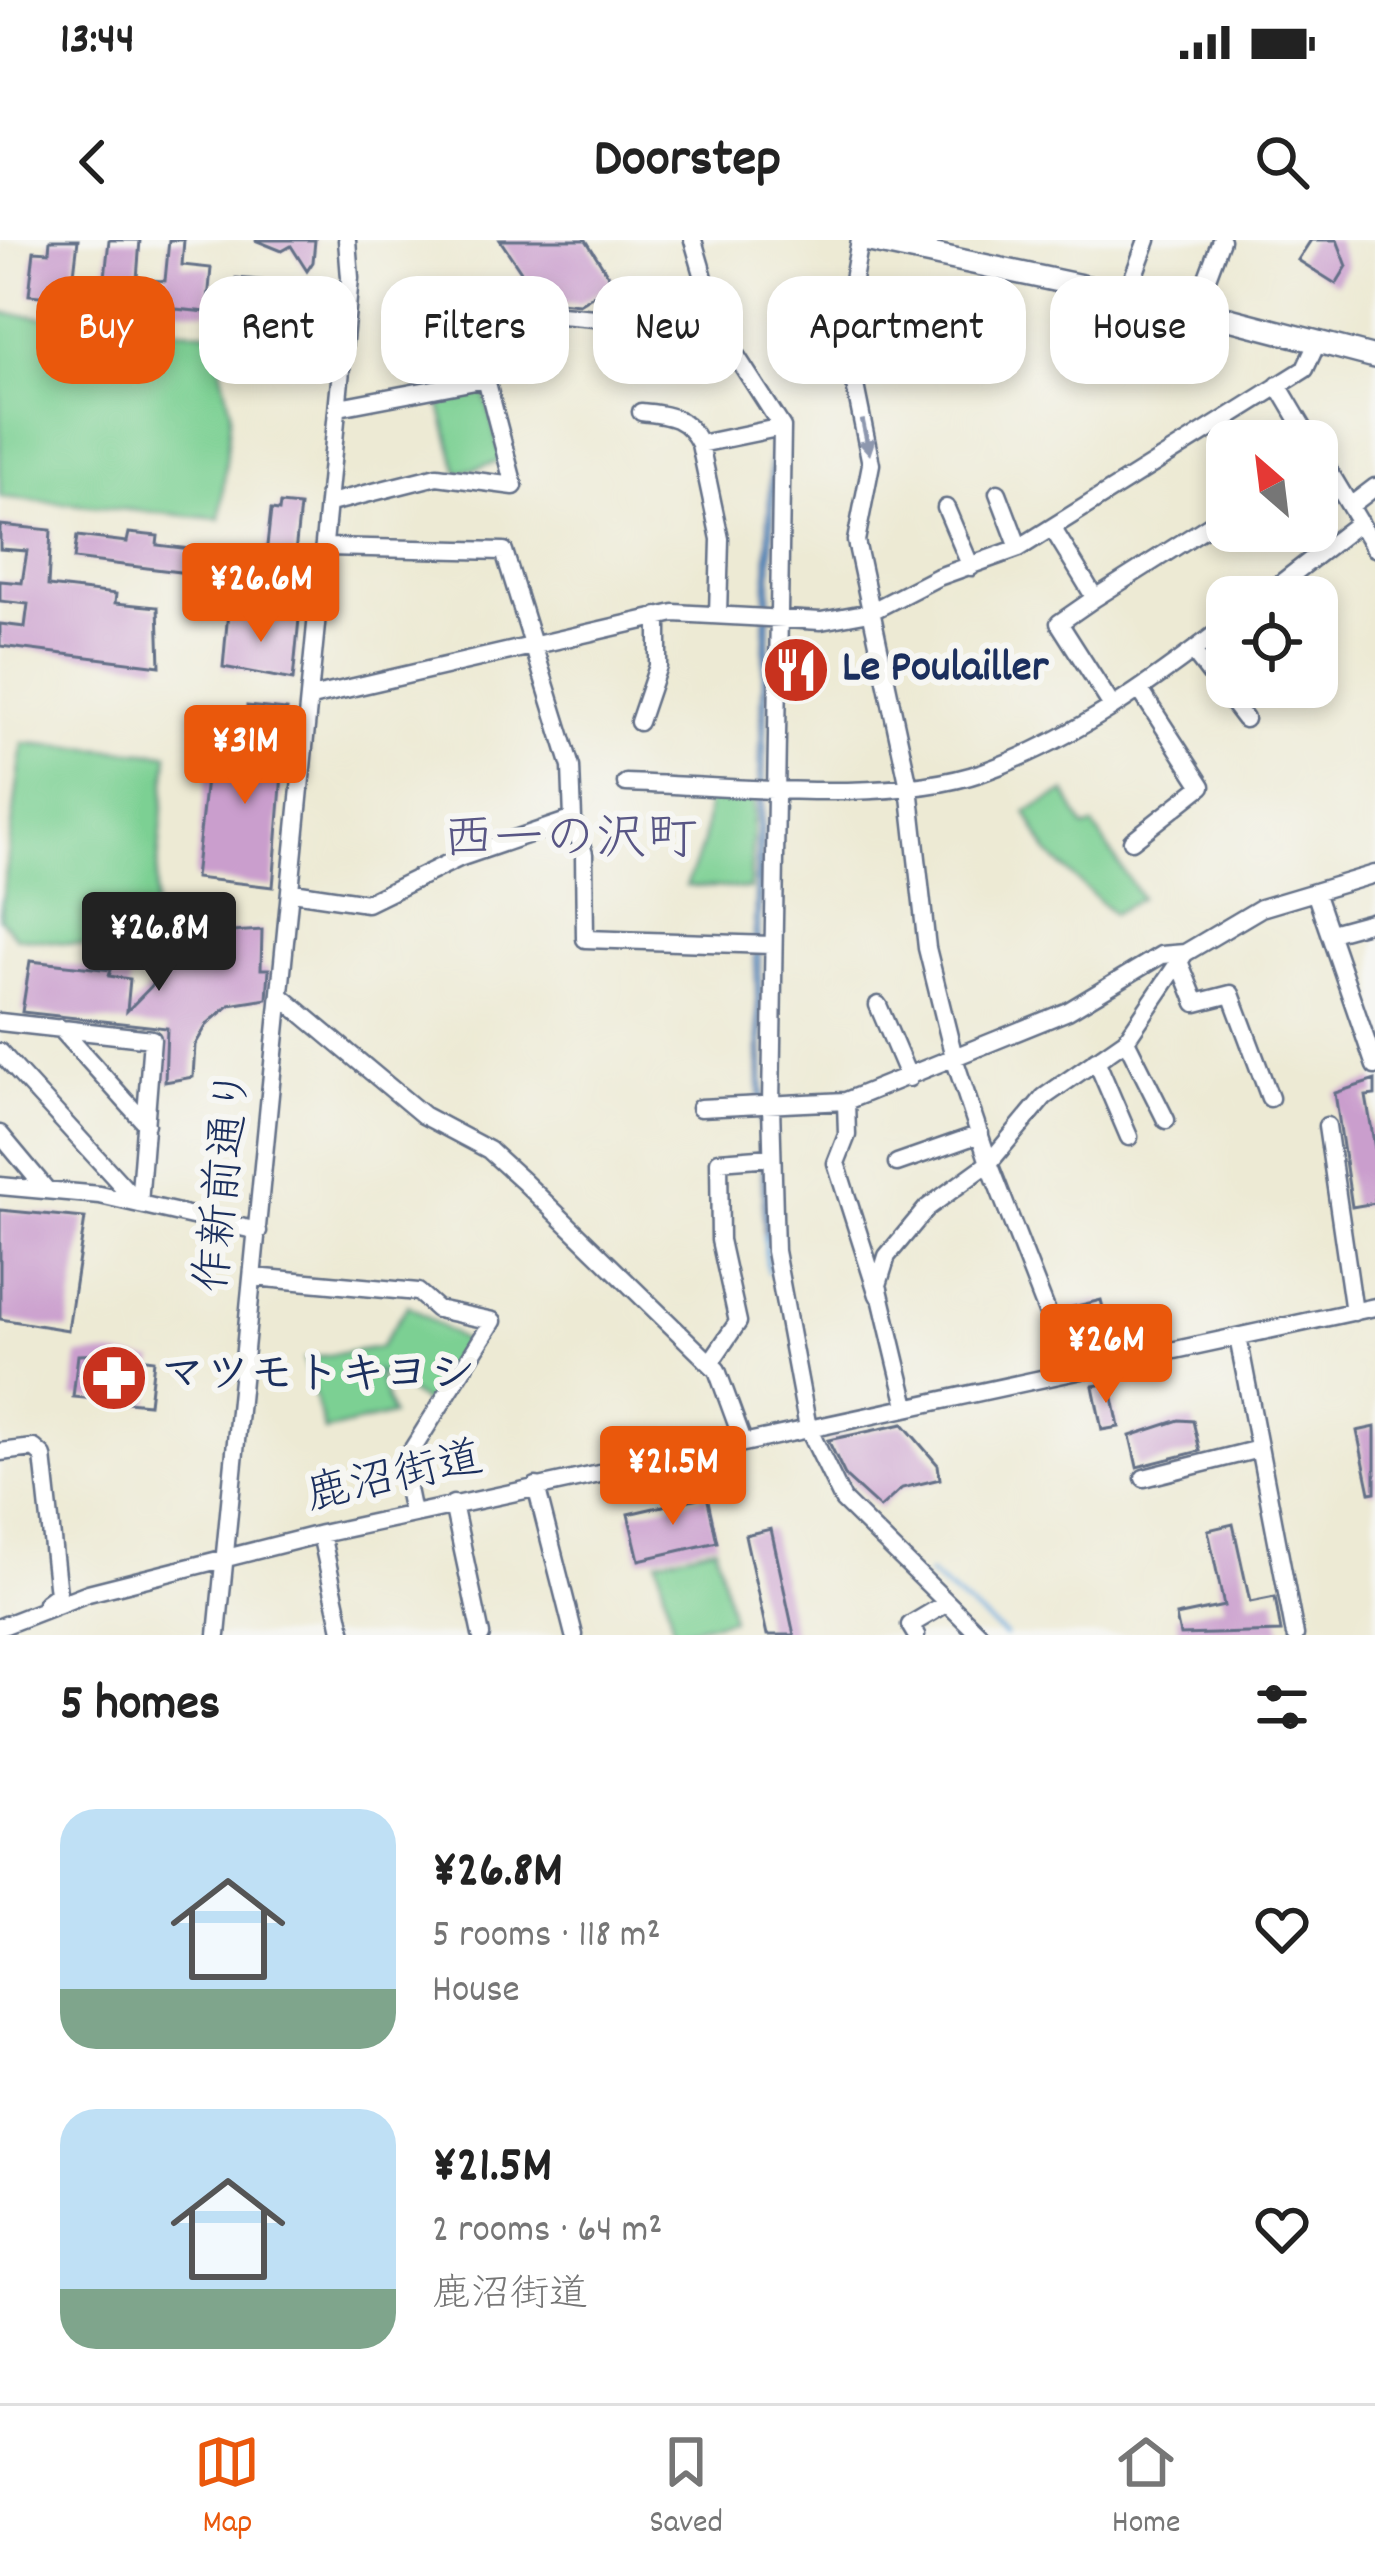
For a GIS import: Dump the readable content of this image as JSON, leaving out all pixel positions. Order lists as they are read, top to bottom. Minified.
{"streets":{"street":["作新前通り","鹿沼街道"]},"crossings":[["作新前通り","鹿沼街道"]],"districts":["西一の沢町"],"places":{"restaurant":["Le Poulailler"],"pharmacy":["マツモトキヨシ"]},"north":"top left","page":{"status":"13:44","header":"Doorstep","chip":["Buy","Rent","Filters","New","Apartment","House"],"price":["¥26.6M","¥31M","¥26.8M","¥26M","¥21.5M"],"heading":"5 homes","list":[{"name":"¥26.8M","note":"5 rooms · 118 m² · House"},{"name":"¥21.5M","note":"2 rooms · 64 m² · 鹿沼街道"}],"tabs":["Map","Saved","Home"]}}
